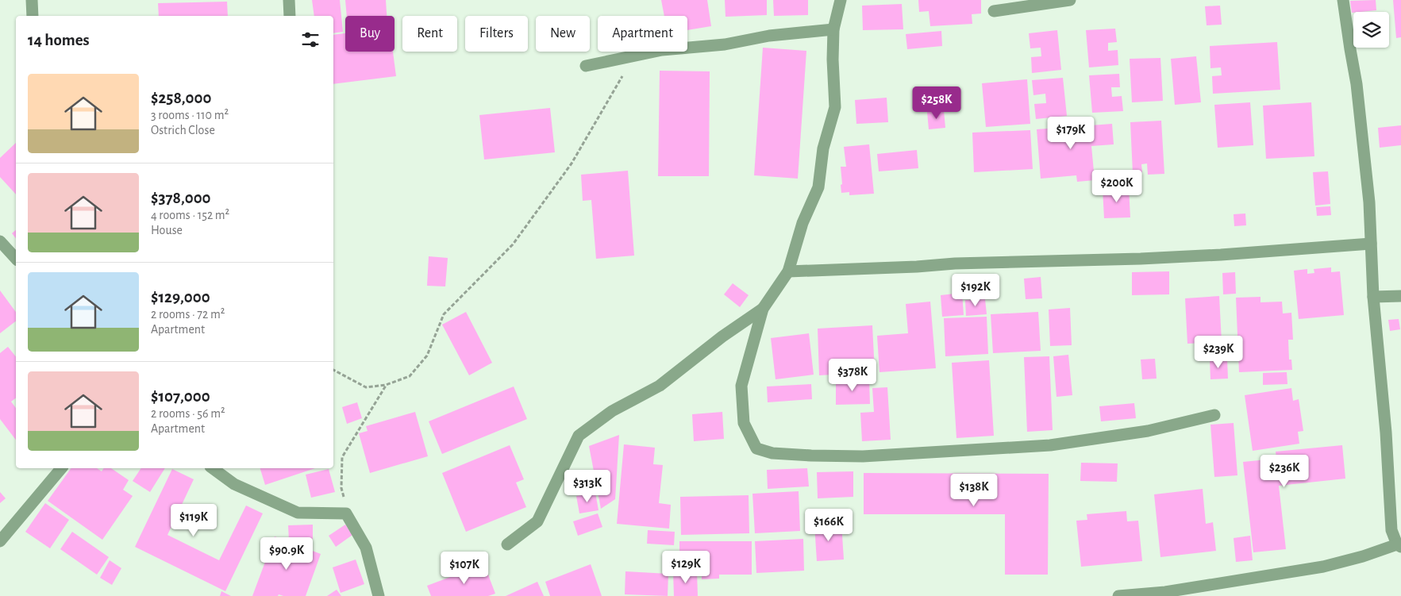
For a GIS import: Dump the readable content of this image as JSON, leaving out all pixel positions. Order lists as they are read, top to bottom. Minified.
{"page":{"chip":["Buy","Rent","Filters","New","Apartment"],"heading":"14 homes","list":[{"name":"$258,000","note":"3 rooms · 110 m² · Ostrich Close"},{"name":"$378,000","note":"4 rooms · 152 m² · House"},{"name":"$129,000","note":"2 rooms · 72 m² · Apartment"},{"name":"$107,000","note":"2 rooms · 56 m² · Apartment"}],"price":["$258K","$179K","$200K","$192K","$239K","$378K","$236K","$313K","$138K","$119K","$166K","$90.9K","$129K","$107K"]}}
